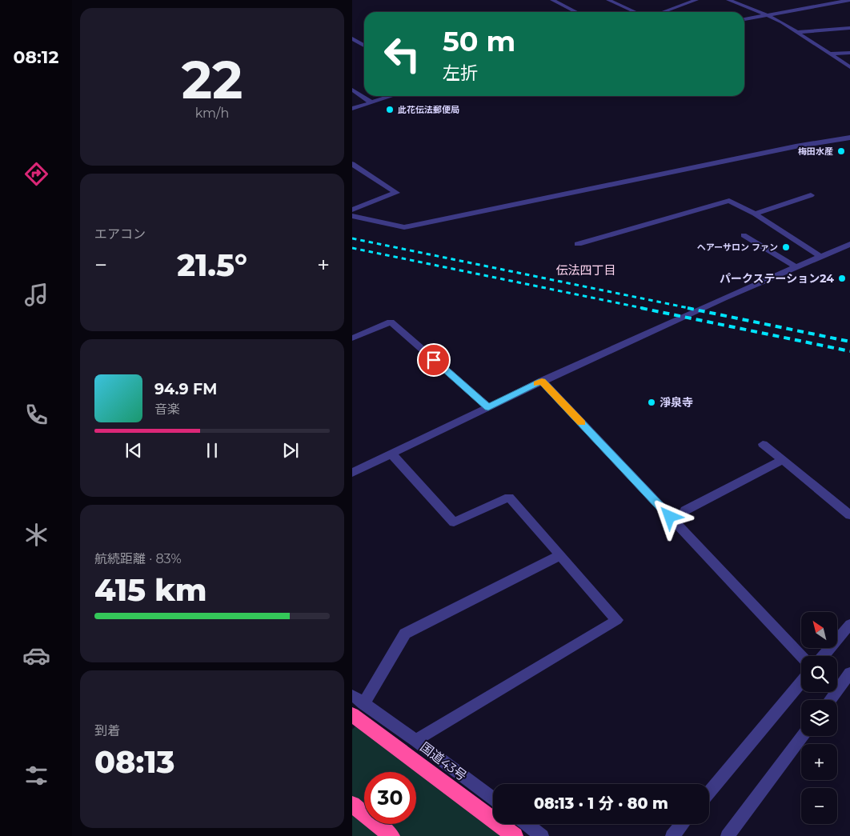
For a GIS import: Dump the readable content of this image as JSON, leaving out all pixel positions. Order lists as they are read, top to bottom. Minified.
{"streets":{"highway":["国道43号"]},"districts":["伝法四丁目"],"places":["此花伝法郵便局","梅田水産","ヘアーサロン ファン","パークステーション24","淨泉寺"],"north":"top left","page":{"tabs":"08:12","tile":[["22","km/h"],"エアコン",["航続距離 · 83%","415 km"],["到着","08:13"]],"turn":["50 m","左折"],"heat":["−","21.5°","+"],"song":["94.9 FM","音楽"],"map_buttons":["+","−"],"limit":"30","trip":"08:13 · 1 分 · 80 m"}}
